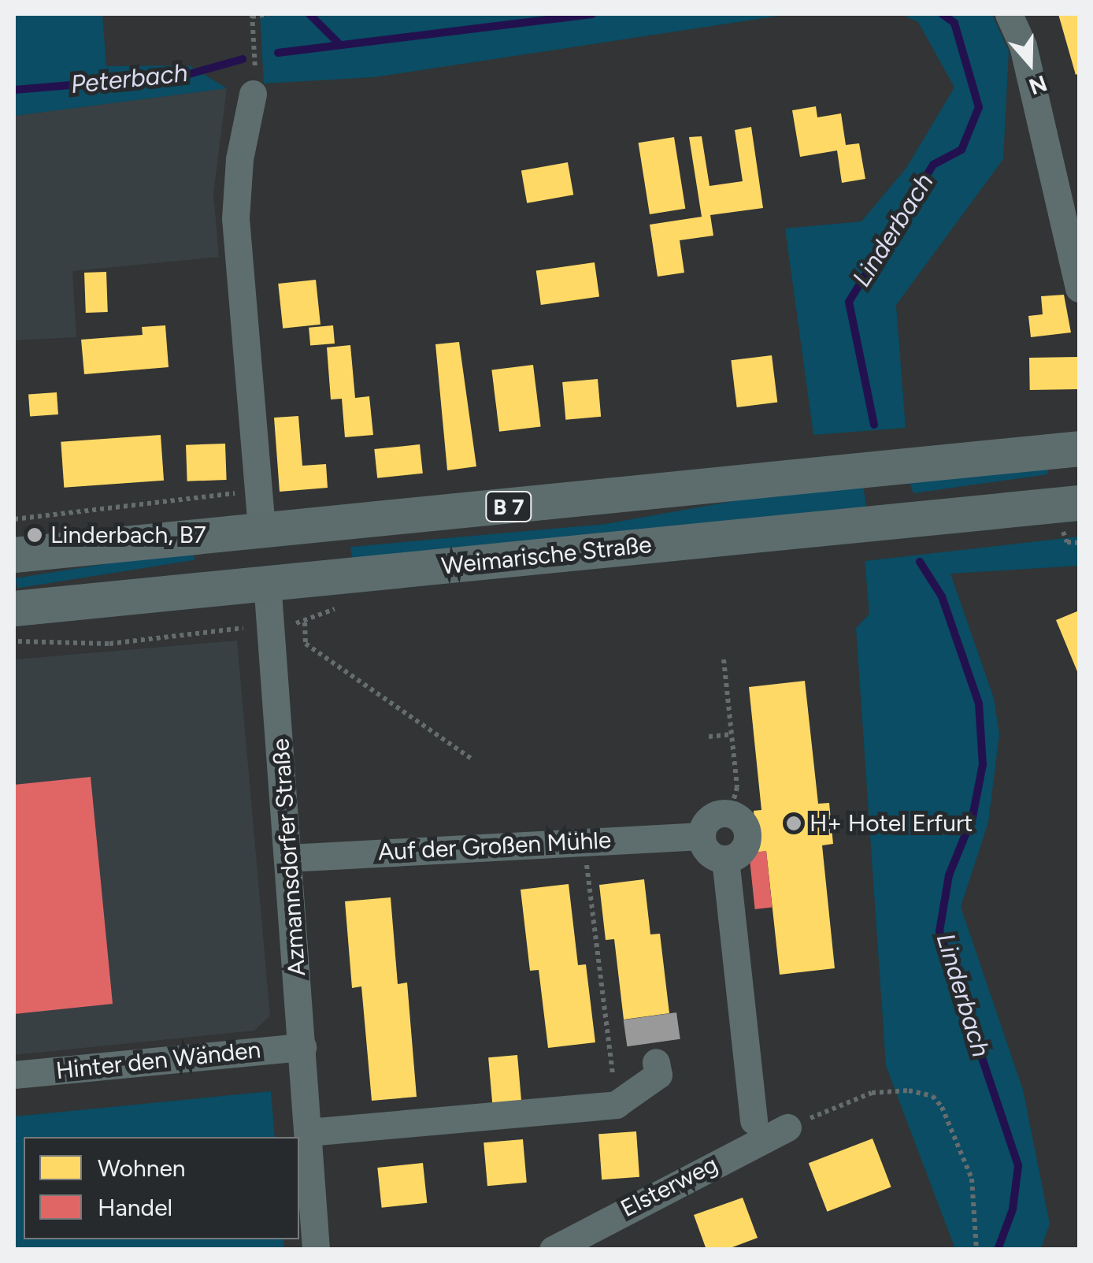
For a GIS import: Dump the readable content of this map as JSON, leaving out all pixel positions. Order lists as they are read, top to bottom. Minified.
{"streets":{"main road":["B 7","Weimarische Straße"],"street":["Auf der Großen Mühle","Azmannsdorfer Straße","Hinter den Wänden","Elsterweg"]},"crossings":[["Weimarische Straße","Azmannsdorfer Straße"],["Auf der Großen Mühle","Azmannsdorfer Straße"],["Azmannsdorfer Straße","Hinter den Wänden"]],"water":["Peterbach","Linderbach"],"places":["Linderbach, B7","H+ Hotel Erfurt"],"legend":["Wohnen","Handel"],"north":"bottom"}
